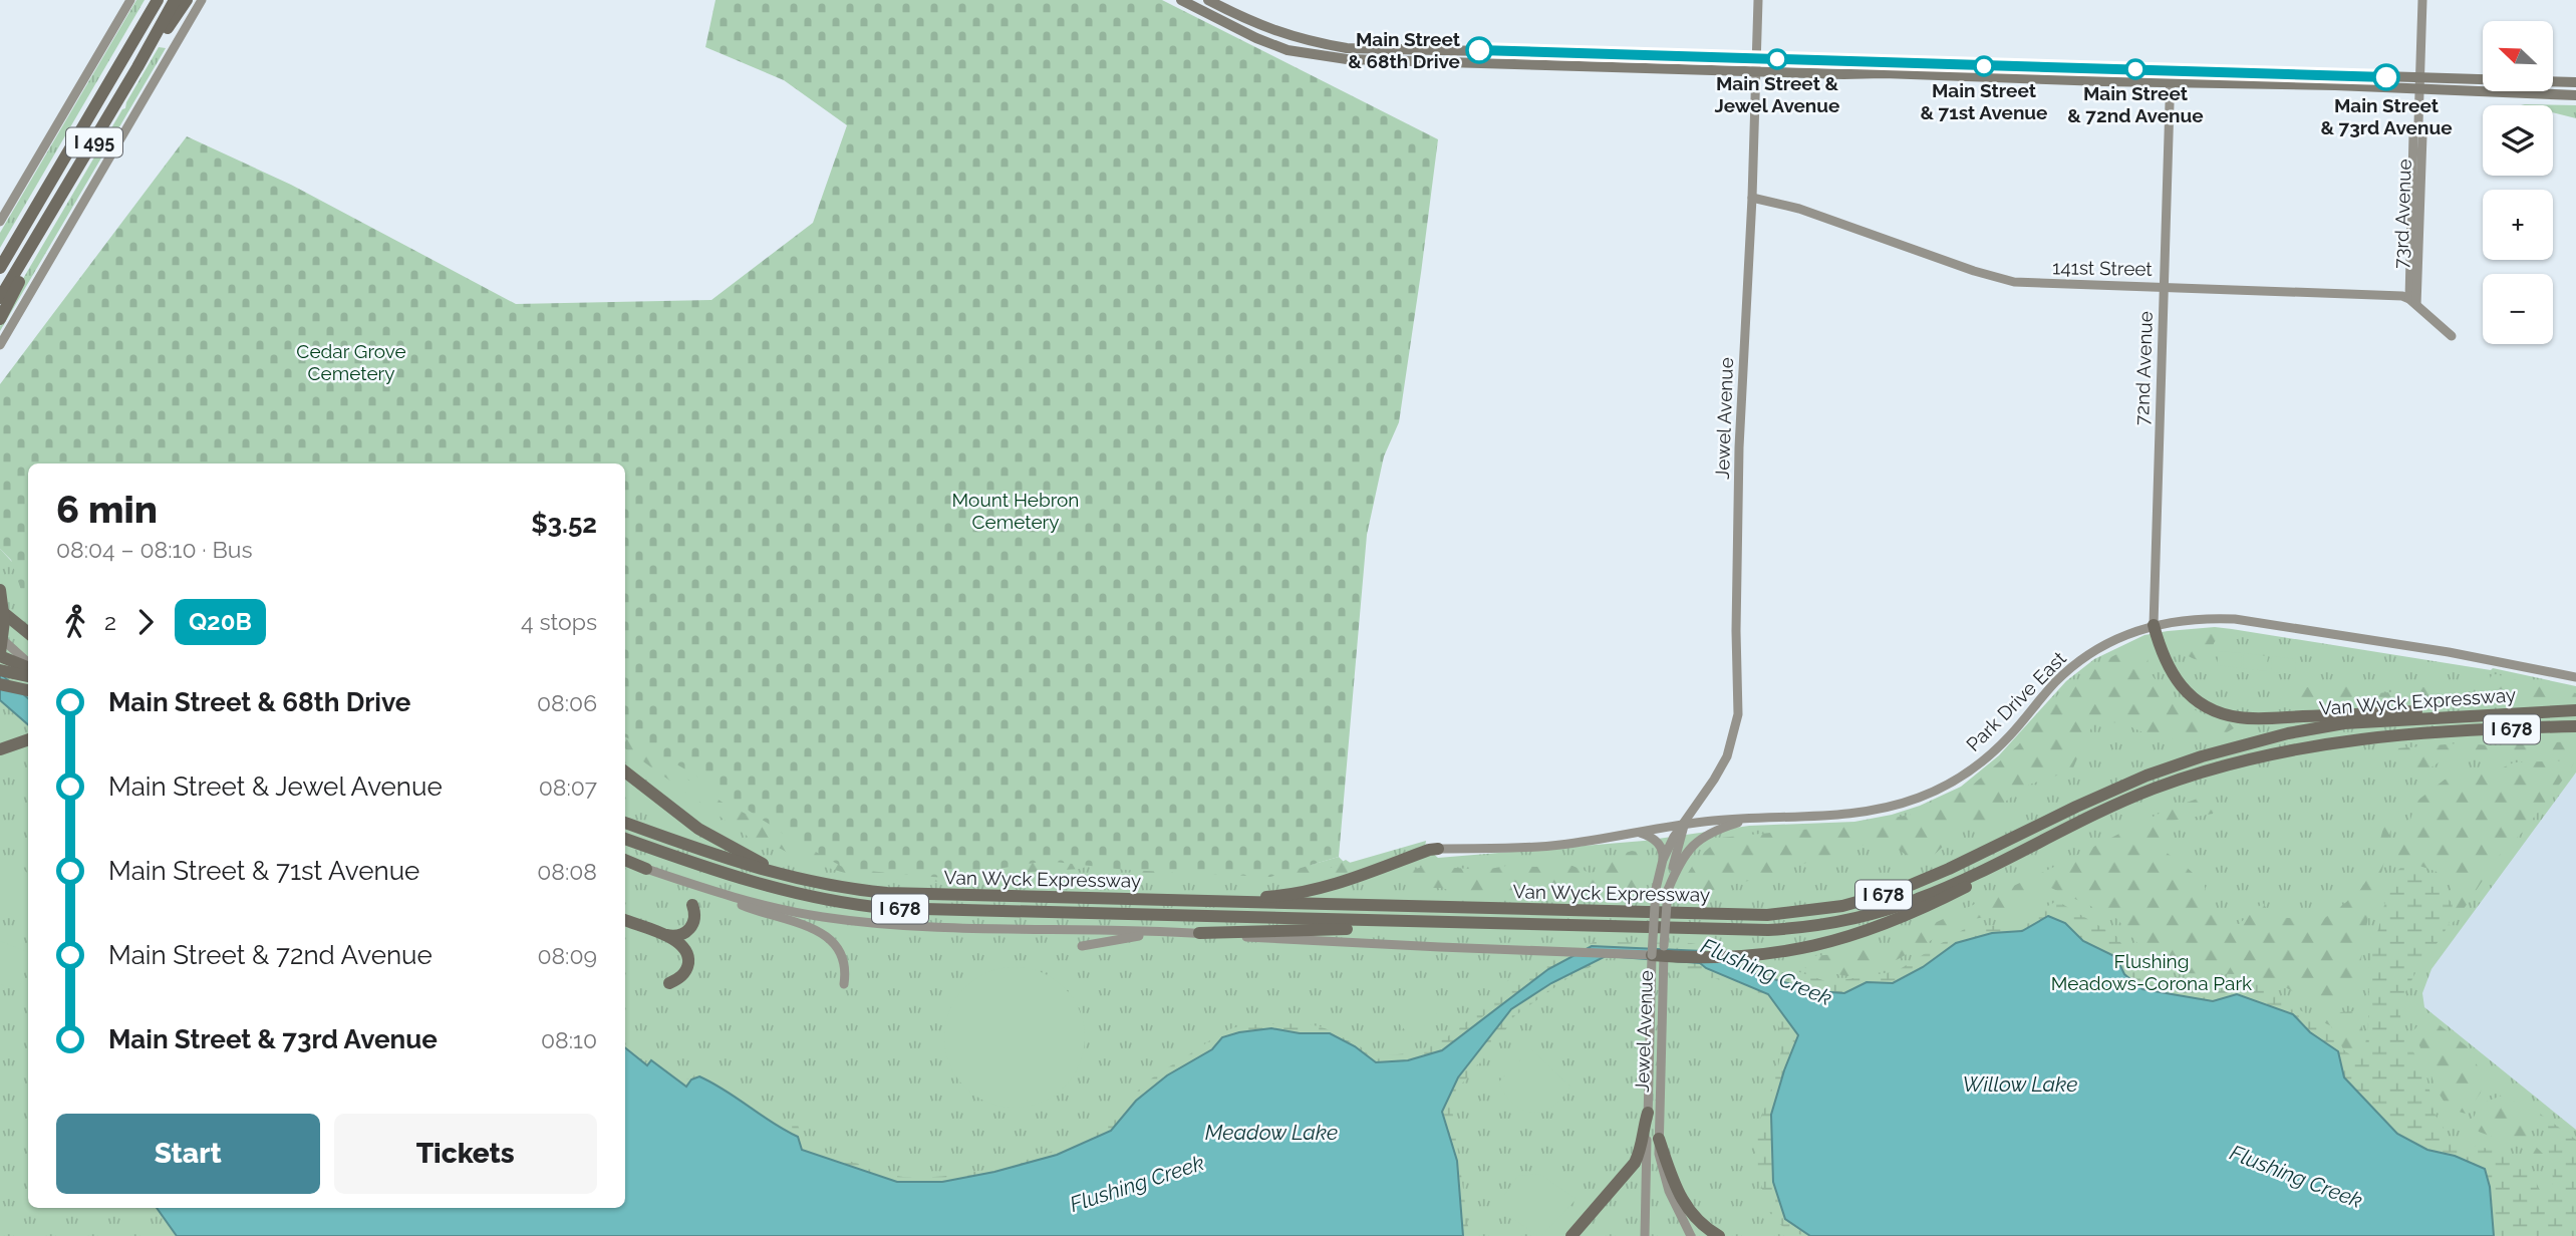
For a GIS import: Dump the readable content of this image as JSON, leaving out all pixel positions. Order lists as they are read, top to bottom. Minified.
{"streets":{"highway":["I 495","Van Wyck Expressway","I 678"],"street":["73rd Avenue","141st Street","72nd Avenue","Jewel Avenue","Park Drive East"]},"crossings":[["73rd Avenue","141st Street"],["141st Street","72nd Avenue"],["141st Street","Jewel Avenue"],["72nd Avenue","Park Drive East"],["Jewel Avenue","Park Drive East"]],"water":["Flushing Creek","Willow Lake","Meadow Lake"],"parks":["Cedar Grove Cemetery","Mount Hebron Cemetery","Flushing Meadows-Corona Park"],"places":["Main Street & 68th Drive","Main Street & Jewel Avenue","Main Street & 71st Avenue","Main Street & 72nd Avenue","Main Street & 73rd Avenue"],"lines":["bus line Q20B"],"north":"top left","page":{"map_buttons":["+","−"],"heading":["6 min","08:04 – 08:10 · Bus","$3.52"],"legs":["2","Q20B","4 stops"],"list":[{"name":"Main Street & 68th Drive","value":"08:06"},{"name":"Main Street & Jewel Avenue","value":"08:07"},{"name":"Main Street & 71st Avenue","value":"08:08"},{"name":"Main Street & 72nd Avenue","value":"08:09"},{"name":"Main Street & 73rd Avenue","value":"08:10"}],"buttons":["Start","Tickets"]}}
